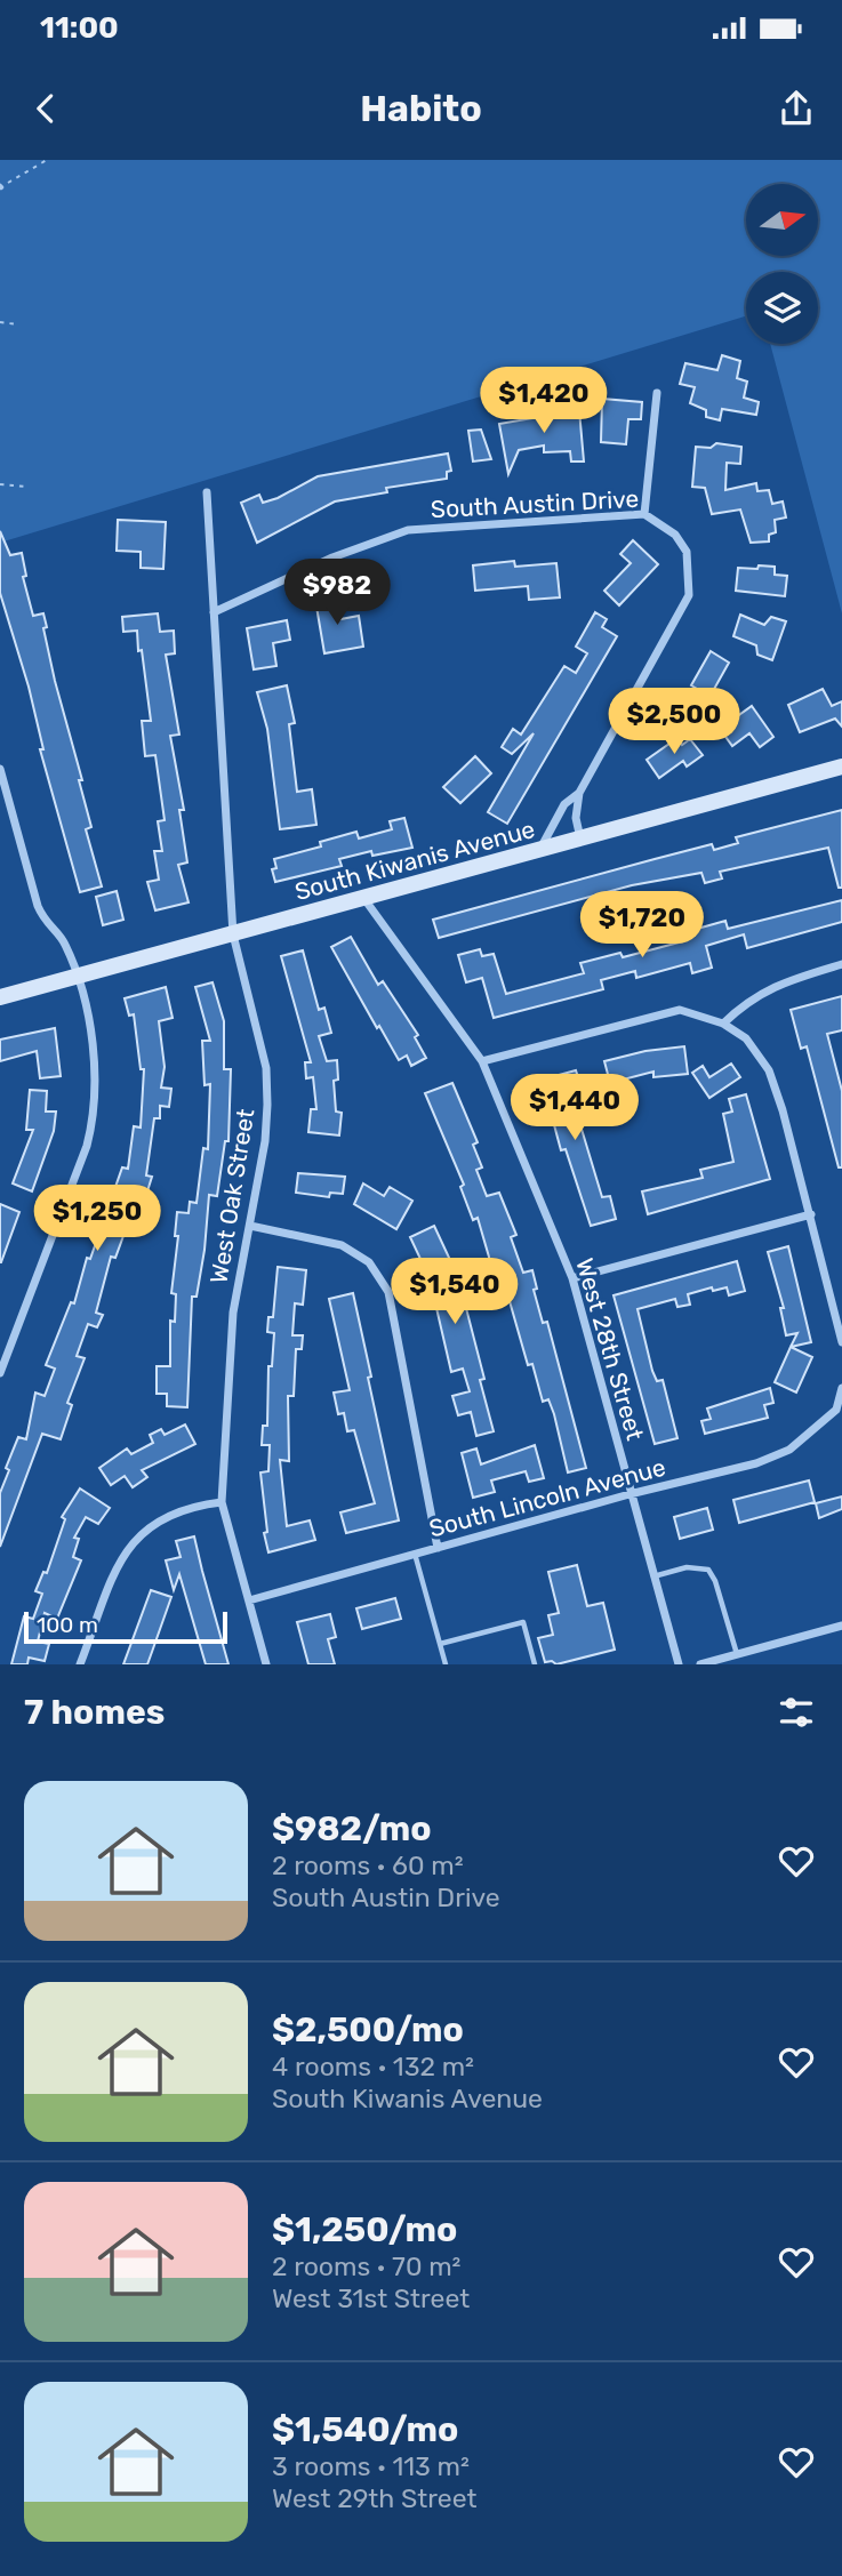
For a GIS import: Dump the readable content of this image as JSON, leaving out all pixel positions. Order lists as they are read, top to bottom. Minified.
{"streets":{"main road":["South Kiwanis Avenue"],"street":["South Austin Drive","West Oak Street","West 28th Street","South Lincoln Avenue"]},"crossings":[["South Austin Drive","South Kiwanis Avenue"],["South Austin Drive","West Oak Street"],["South Kiwanis Avenue","West Oak Street"],["South Kiwanis Avenue","West 28th Street"],["West Oak Street","South Lincoln Avenue"],["West 28th Street","South Lincoln Avenue"]],"scale_bar":"100 m","north":"right","page":{"status":"11:00","header":"Habito","price":["$1,420","$982","$2,500","$1,720","$1,440","$1,250","$1,540"],"scale":"100 m","heading":"7 homes","list":[{"name":"$982/mo","note":"2 rooms · 60 m² · South Austin Drive"},{"name":"$2,500/mo","note":"4 rooms · 132 m² · South Kiwanis Avenue"},{"name":"$1,250/mo","note":"2 rooms · 70 m² · West 31st Street"},{"name":"$1,540/mo","note":"3 rooms · 113 m² · West 29th Street"}]}}
